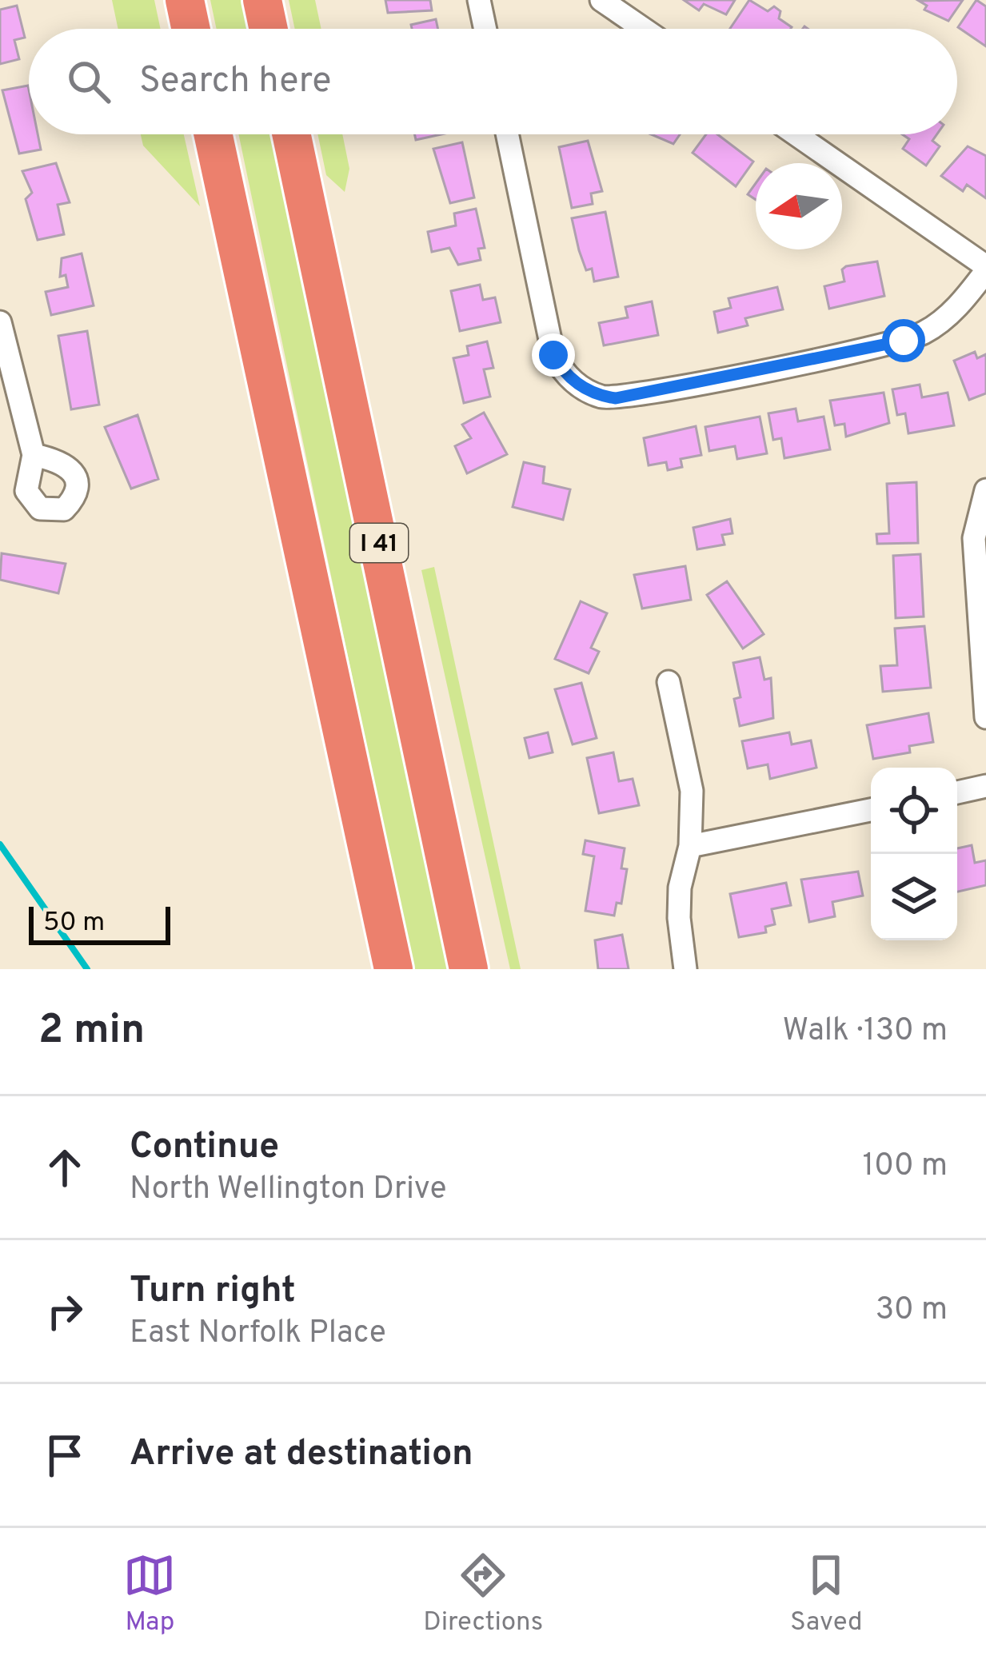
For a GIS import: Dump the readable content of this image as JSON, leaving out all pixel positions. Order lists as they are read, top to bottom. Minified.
{"streets":{"highway":["I 41"]},"scale_bar":"50 m","north":"left","page":{"search":"Search here","scale":"50 m","heading":["2 min","Walk · 130 m"],"list":[["Continue","North Wellington Drive","100 m"],["Turn right","East Norfolk Place","30 m"],"Arrive at destination"],"nav":["Map","Directions","Saved"]}}
